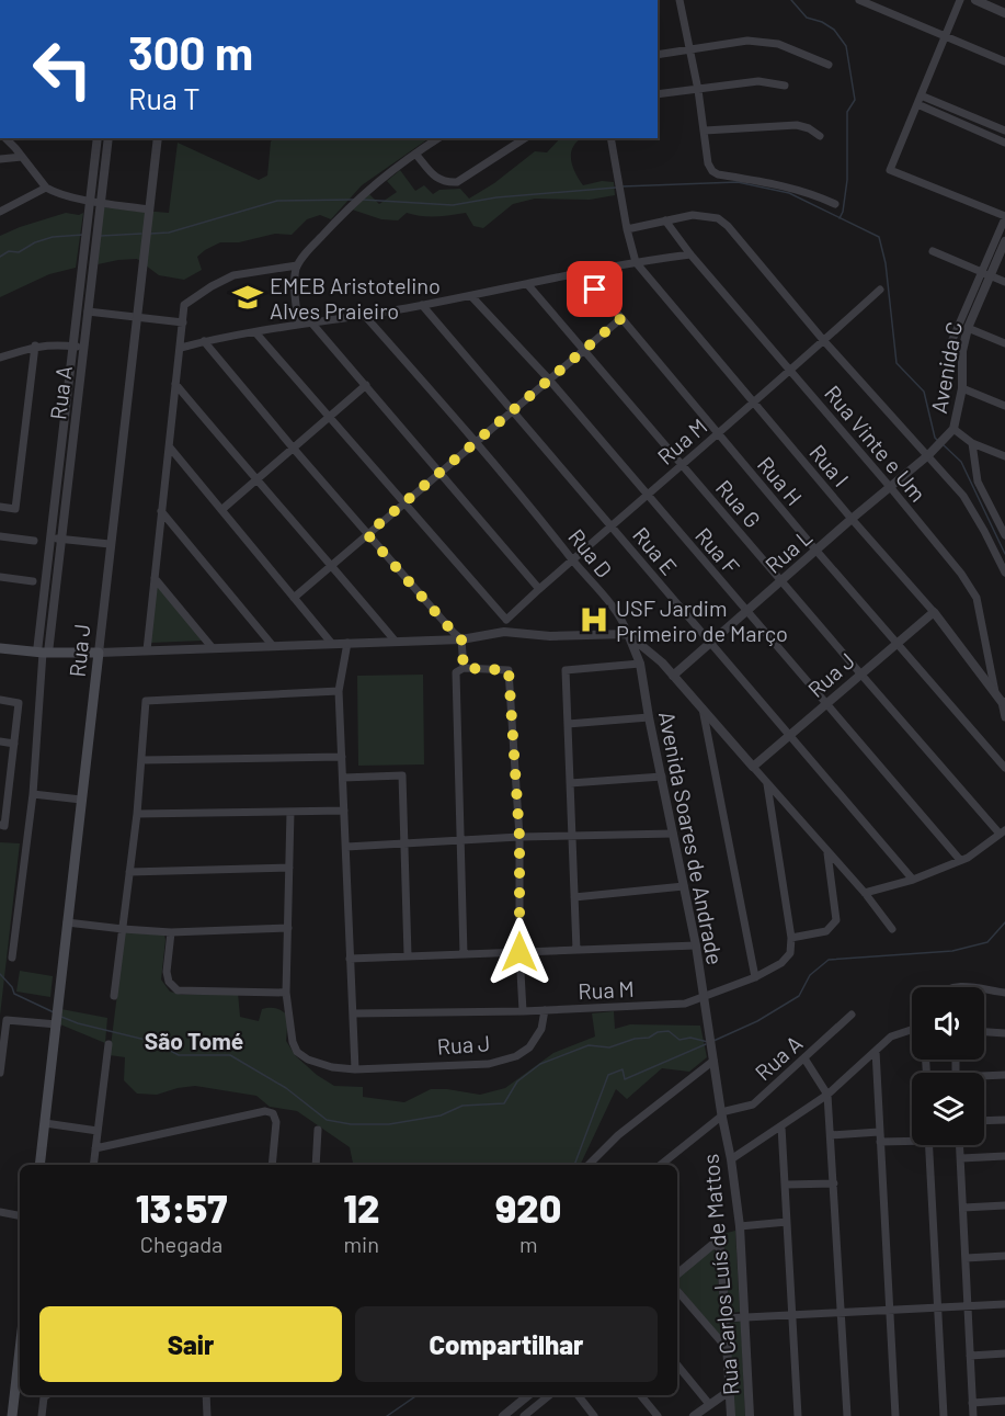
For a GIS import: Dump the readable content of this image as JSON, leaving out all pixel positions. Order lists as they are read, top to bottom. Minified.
{"streets":{"main road":["Rua J"],"street":["Avenida C","Rua A","Rua M","Rua Vinte e Um","Rua I","Rua H","Rua G","Rua E","Rua F","Rua L","Rua D","Avenida Soares de Andrade","Rua Carlos Luís de Mattos"]},"crossings":[["Avenida C","Rua L"],["Rua A","Rua Carlos Luís de Mattos"],["Rua M","Rua Vinte e Um"],["Rua M","Rua I"],["Rua M","Rua H"],["Rua M","Rua G"],["Rua M","Rua E"],["Rua M","Rua F"],["Rua M","Rua D"],["Rua M","Rua J"],["Rua M","Avenida Soares de Andrade"],["Rua Vinte e Um","Rua I"],["Rua Vinte e Um","Rua L"],["Rua I","Rua L"],["Rua I","Rua J"],["Rua H","Rua L"],["Rua H","Rua J"],["Rua G","Rua L"],["Rua G","Rua J"],["Rua E","Rua L"],["Rua E","Rua J"],["Rua F","Rua L"],["Rua F","Rua J"],["Rua L","Rua D"],["Rua D","Rua J"],["Rua D","Avenida Soares de Andrade"],["Avenida Soares de Andrade","Rua Carlos Luís de Mattos"]],"districts":["São Tomé"],"places":{"school or university":["EMEB Aristotelino Alves Praieiro"],"hospital":["USF Jardim Primeiro de Março"]},"page":{"turn":["300 m","Rua T"],"eta":["13:57","Chegada","12","min","920","m"],"buttons":["Sair","Compartilhar"]}}
